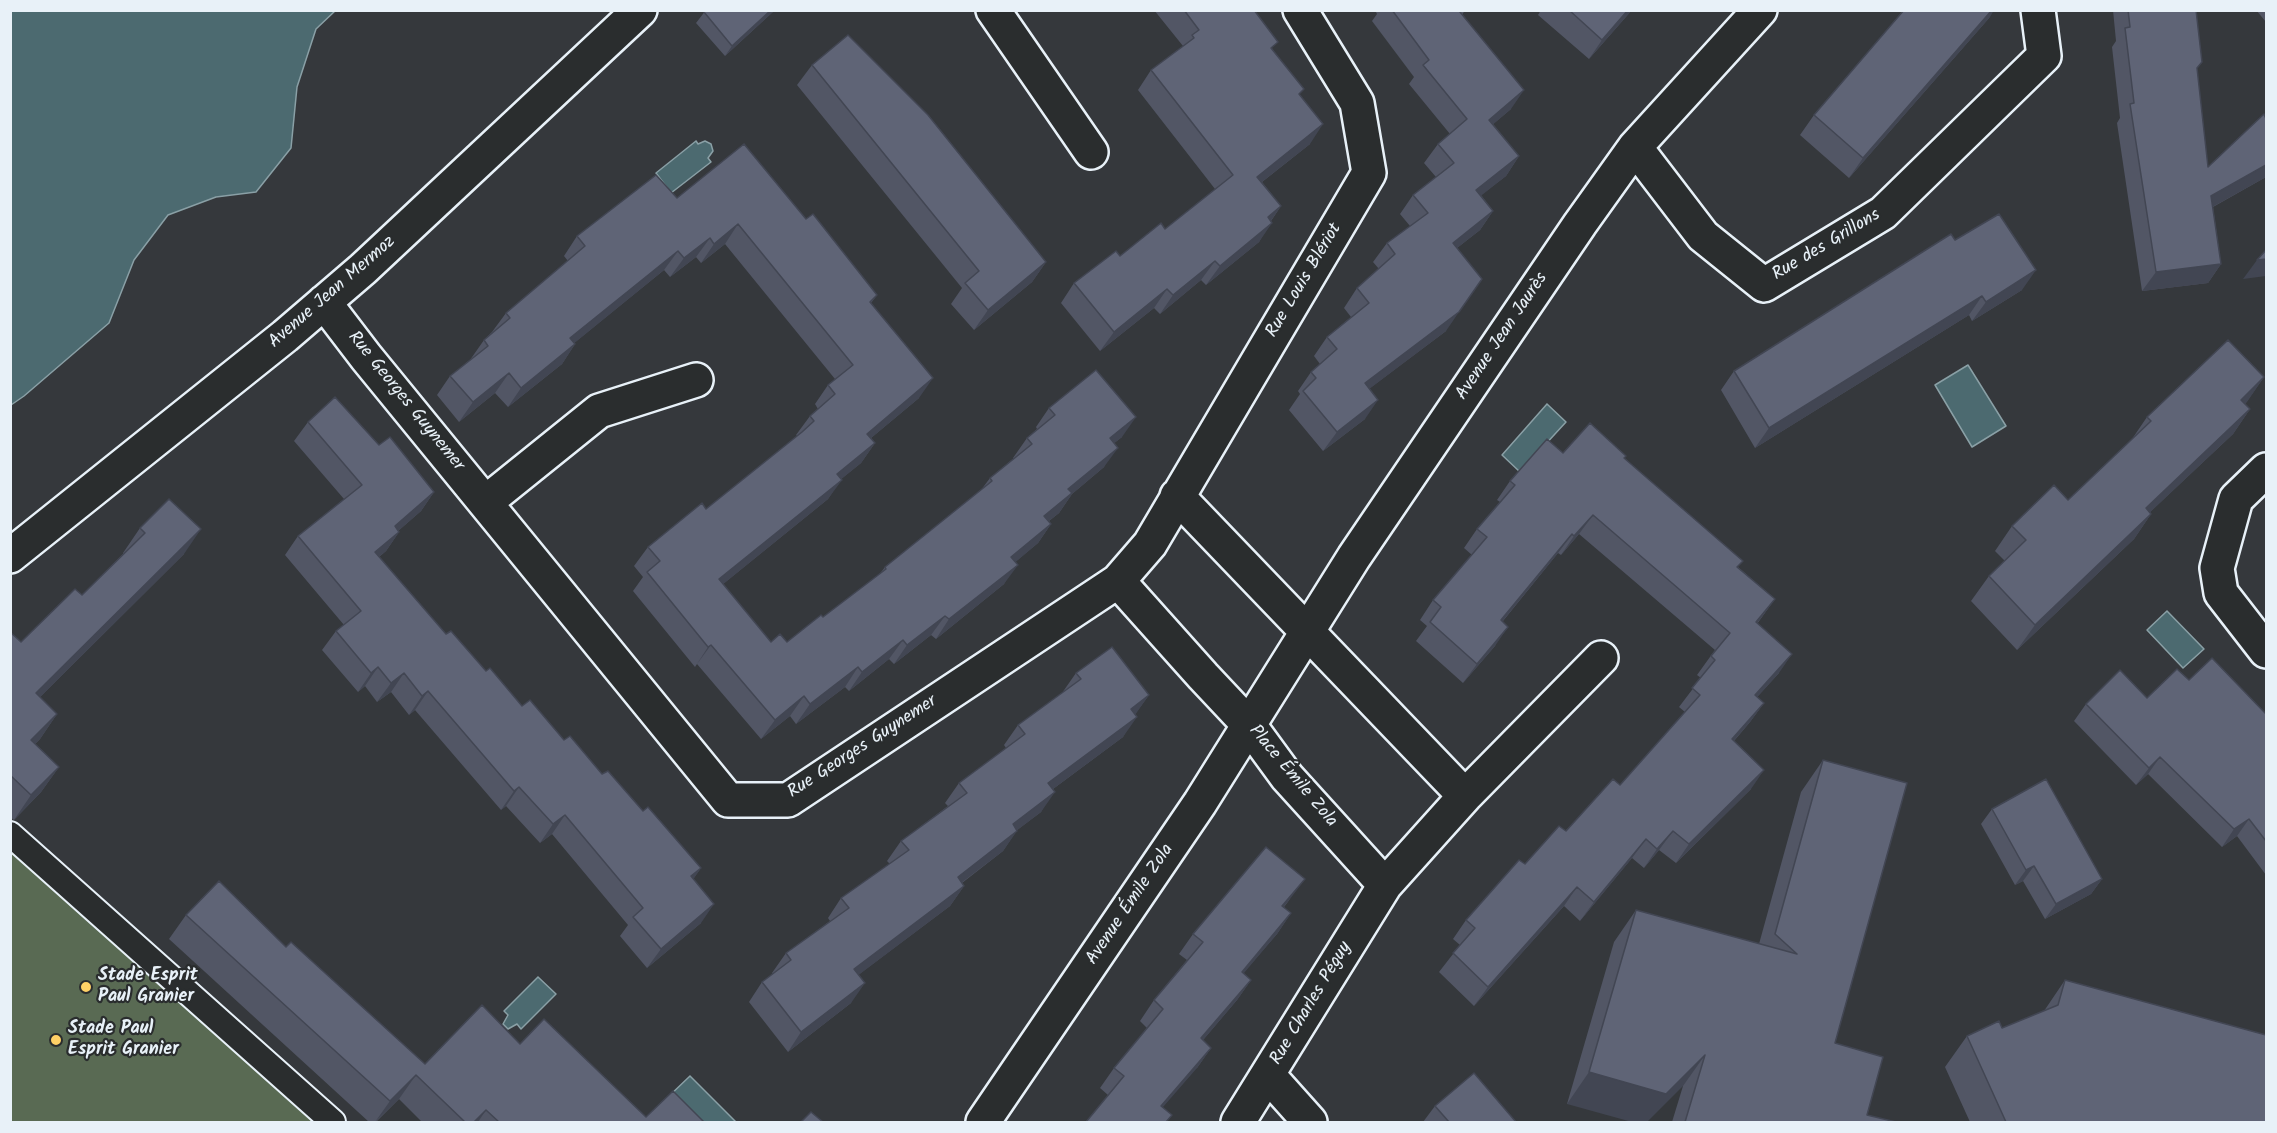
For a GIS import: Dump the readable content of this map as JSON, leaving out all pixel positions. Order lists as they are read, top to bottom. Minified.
{"streets":{"street":["Rue des Grillons","Rue Louis Blériot","Avenue Jean Mermoz","Avenue Jean Jaurès","Rue Georges Guynemer","Place Émile Zola","Avenue Émile Zola","Rue Charles Péguy"]},"crossings":[["Rue des Grillons","Avenue Jean Jaurès"],["Rue Louis Blériot","Rue Georges Guynemer"],["Avenue Jean Mermoz","Rue Georges Guynemer"],["Avenue Jean Jaurès","Avenue Émile Zola"],["Rue Georges Guynemer","Place Émile Zola"],["Place Émile Zola","Avenue Émile Zola"],["Place Émile Zola","Rue Charles Péguy"]],"places":["Stade Esprit Paul Granier","Stade Paul Esprit Granier"]}
